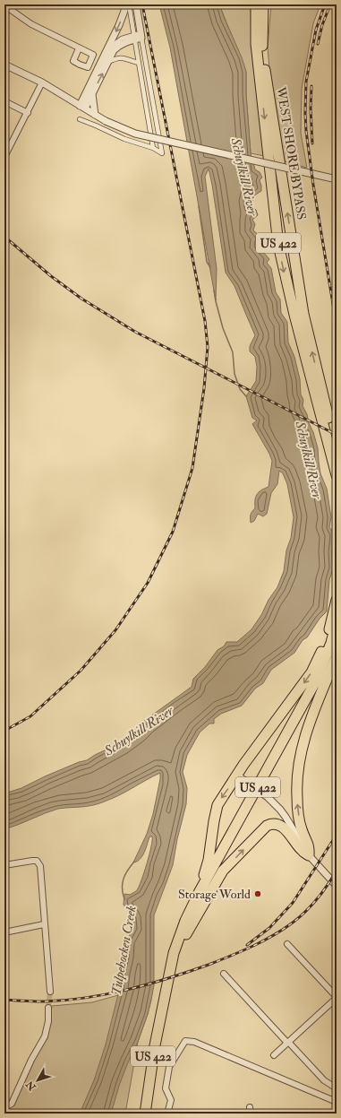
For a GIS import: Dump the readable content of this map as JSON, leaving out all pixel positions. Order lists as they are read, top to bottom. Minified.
{"streets":{"highway":["WEST SHORE BYPASS","US 422"]},"water":["Schuylkill River","Tulpehocken Creek"],"places":["Storage World"],"north":"bottom left"}
